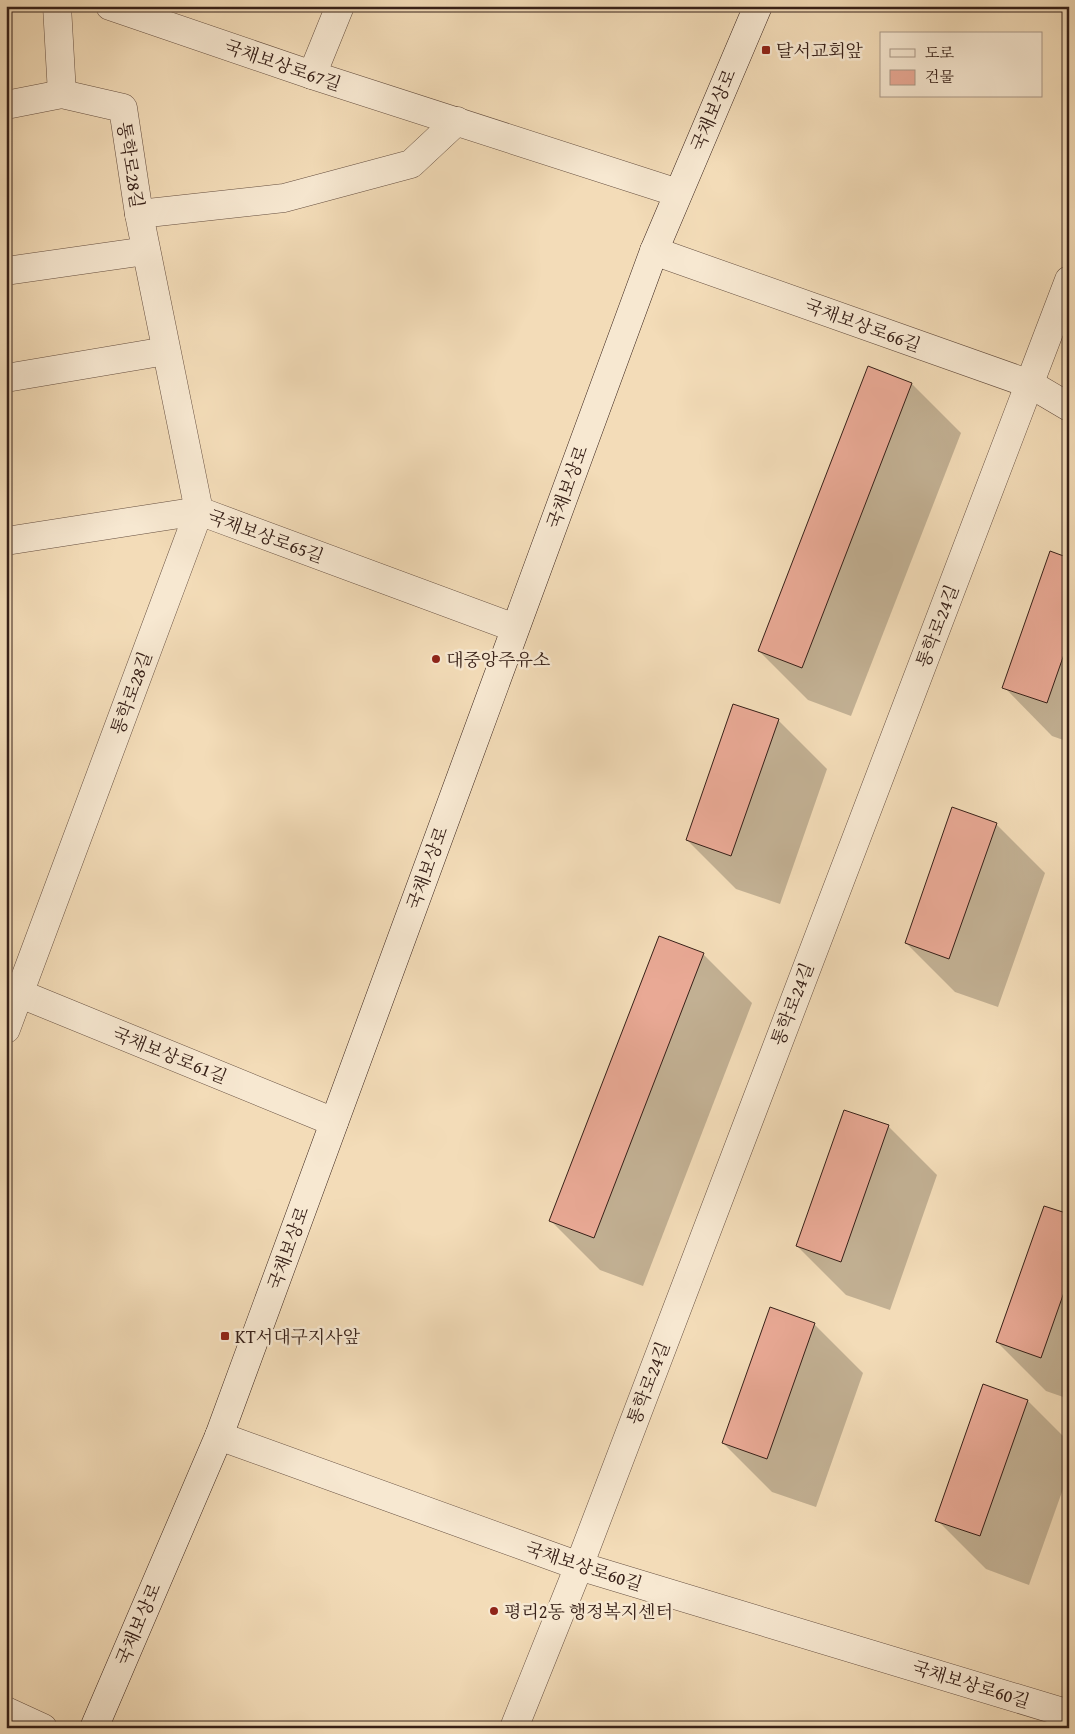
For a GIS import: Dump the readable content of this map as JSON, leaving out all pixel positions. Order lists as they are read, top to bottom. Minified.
{"streets":{"street":["국채보상로67길","국채보상로","통학로28길","국채보상로66길","국채보상로65길","통학로24길","국채보상로61길","국채보상로60길"]},"crossings":[["국채보상로67길","국채보상로"],["국채보상로","국채보상로66길"],["국채보상로","국채보상로65길"],["국채보상로","국채보상로61길"],["국채보상로","국채보상로60길"],["통학로28길","국채보상로65길"],["통학로28길","국채보상로61길"],["국채보상로66길","통학로24길"],["통학로24길","국채보상로60길"]],"places":{"transit":["달서교회앞","KT서대구지사앞"],"other":["대중앙주유소","평리2동 행정복지센터"]},"legend":["도로","건물"]}
